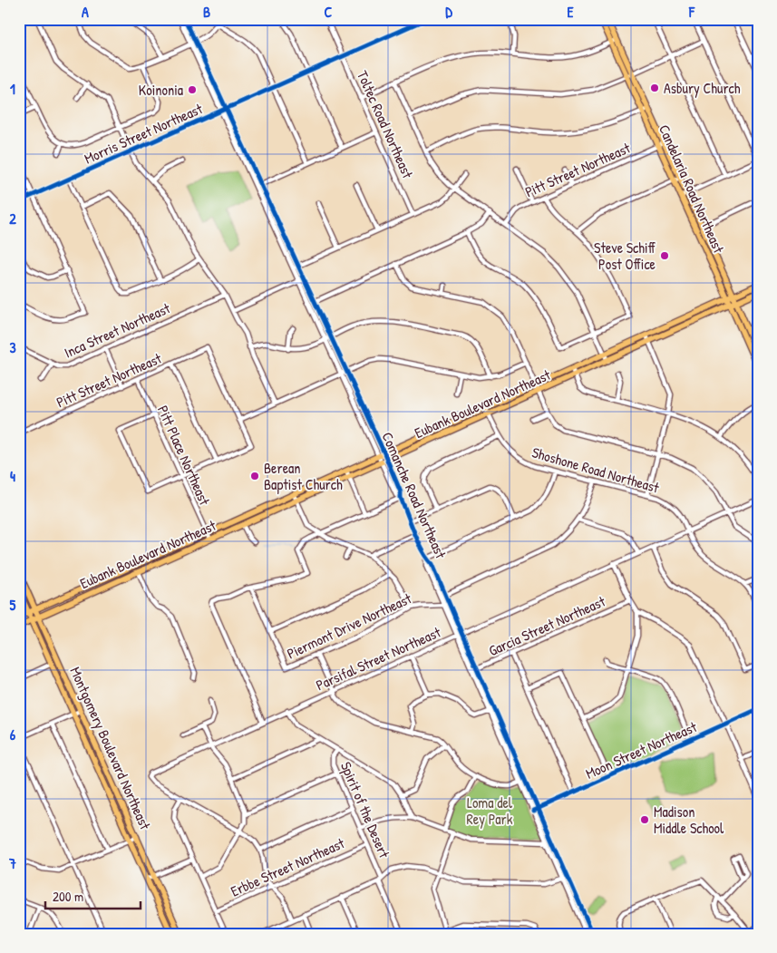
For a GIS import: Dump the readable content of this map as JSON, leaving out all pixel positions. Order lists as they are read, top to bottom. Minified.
{"streets":{"main road":["Candelaria Road Northeast","Eubank Boulevard Northeast","Montgomery Boulevard Northeast"],"street":["Toltec Road Northeast","Morris Street Northeast","Pitt Street Northeast","Inca Street Northeast","Pitt Place Northeast","Shoshone Road Northeast","Comanche Road Northeast","Piermont Drive Northeast","Garcia Street Northeast","Parsifal Street Northeast","Moon Street Northeast","Spirit of the Desert","Erbbe Street Northeast"]},"crossings":[["Toltec Road Northeast","Morris Street Northeast"],["Morris Street Northeast","Comanche Road Northeast"],["Pitt Street Northeast","Candelaria Road Northeast"],["Pitt Street Northeast","Pitt Place Northeast"],["Candelaria Road Northeast","Eubank Boulevard Northeast"],["Eubank Boulevard Northeast","Pitt Place Northeast"],["Eubank Boulevard Northeast","Shoshone Road Northeast"],["Eubank Boulevard Northeast","Comanche Road Northeast"],["Eubank Boulevard Northeast","Montgomery Boulevard Northeast"],["Shoshone Road Northeast","Parsifal Street Northeast"],["Comanche Road Northeast","Piermont Drive Northeast"],["Comanche Road Northeast","Garcia Street Northeast"],["Comanche Road Northeast","Parsifal Street Northeast"],["Comanche Road Northeast","Moon Street Northeast"],["Comanche Road Northeast","Erbbe Street Northeast"],["Spirit of the Desert","Erbbe Street Northeast"]],"parks":["Loma del Rey Park"],"places":["Asbury Church","Koinonia","Steve Schiff Post Office","Berean Baptist Church","Madison Middle School"],"scale_bar":"200 m","grid":{"columns":["A","B","C","D","E","F"],"rows":["1","2","3","4","5","6","7"]}}
